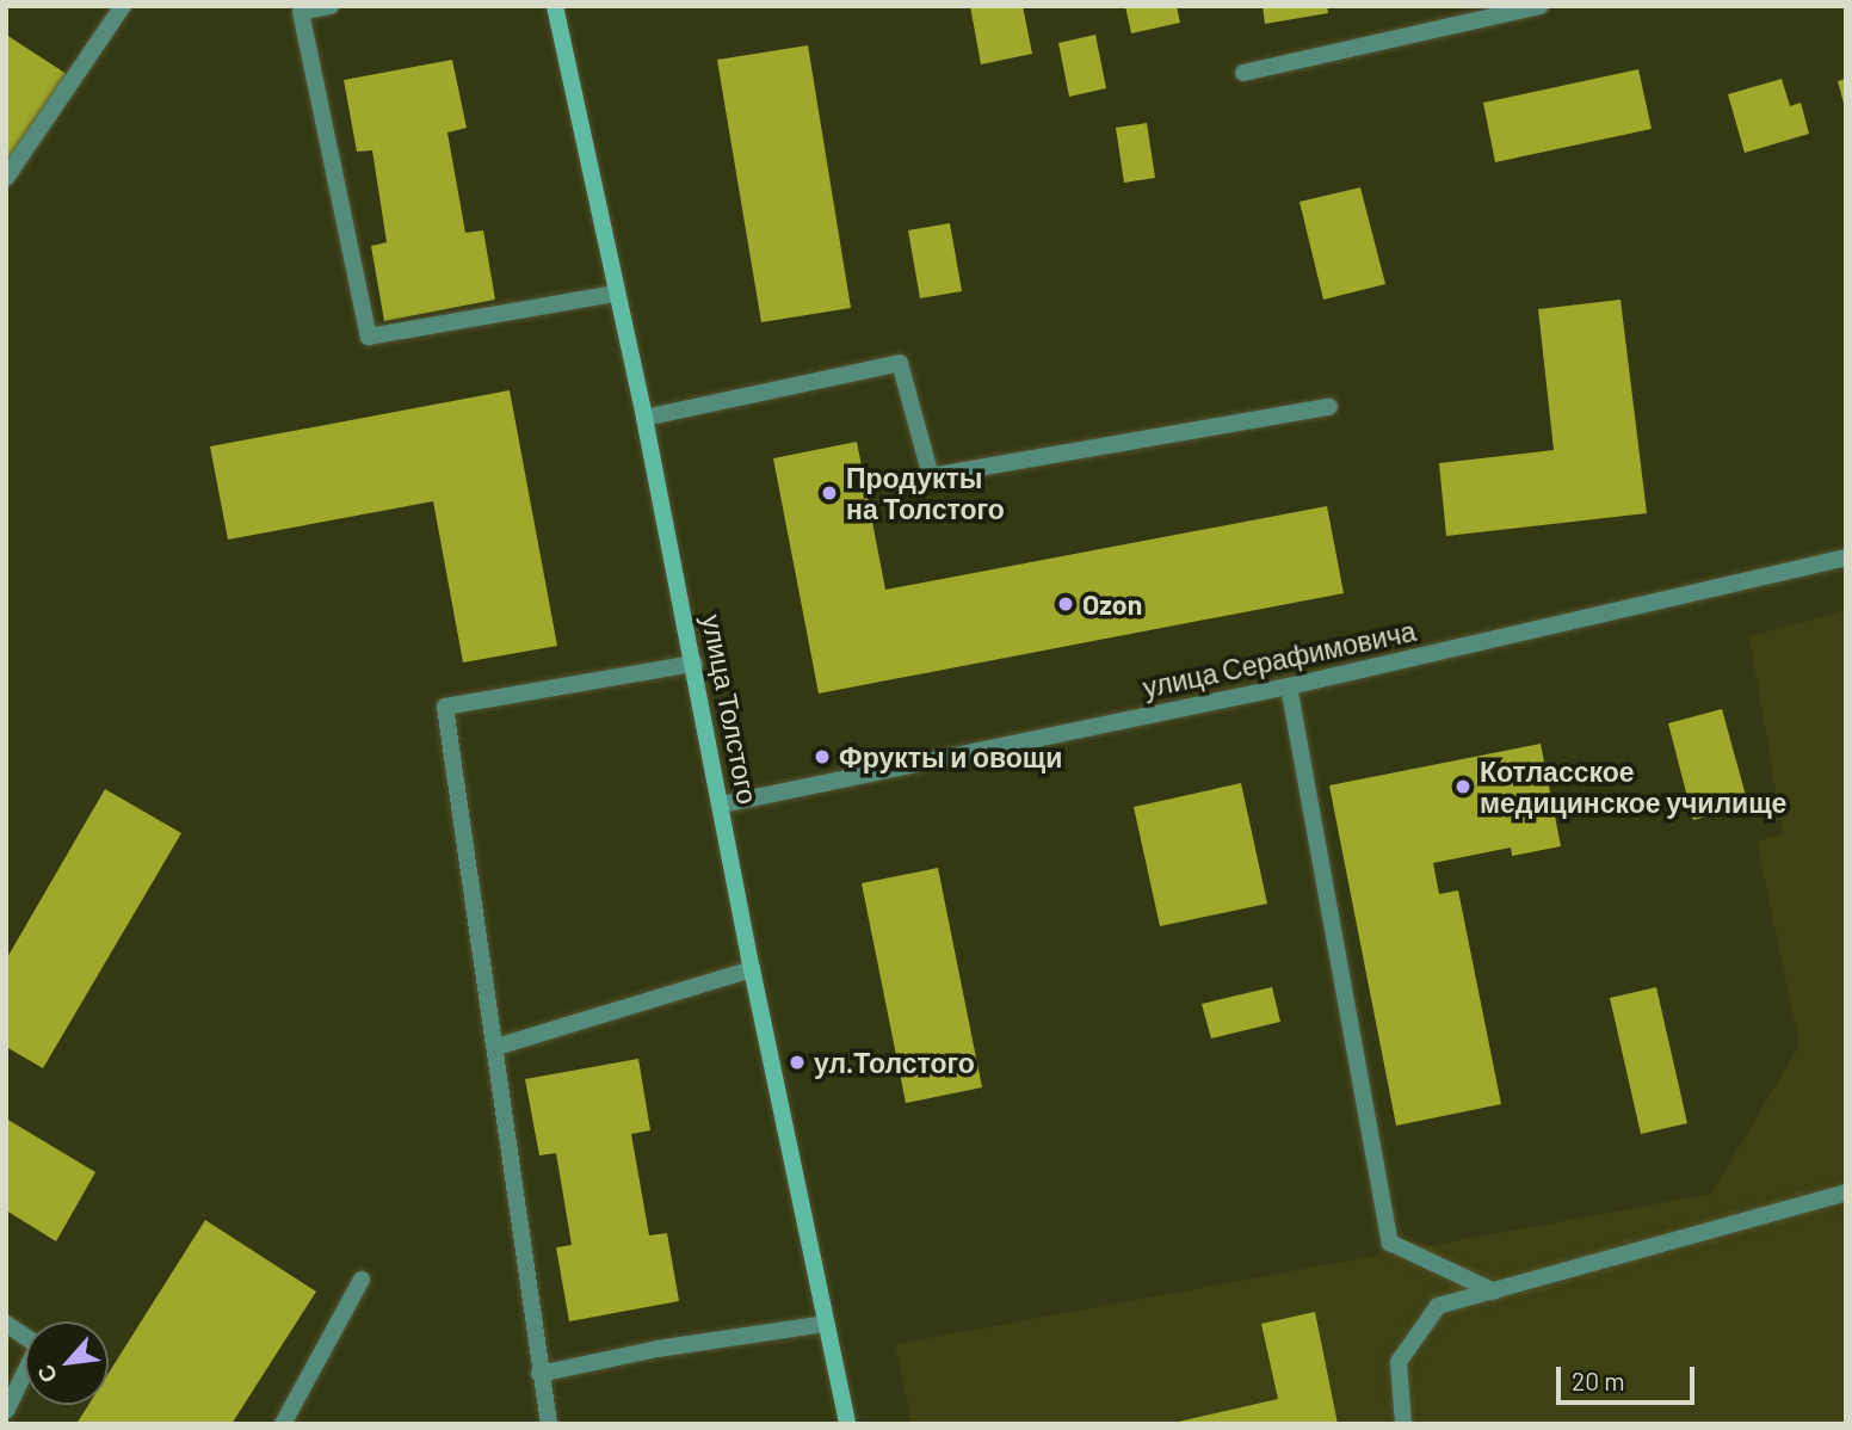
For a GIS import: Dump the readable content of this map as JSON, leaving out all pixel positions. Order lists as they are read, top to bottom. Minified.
{"streets":{"street":["улица Серафимовича","улица Толстого"]},"crossings":[["улица Серафимовича","улица Толстого"]],"places":["Продукты на Толстого","Ozon","Фрукты и овощи","Котласское медицинское училище","ул.Толстого"],"scale_bar":"20 m","north":"bottom left"}
